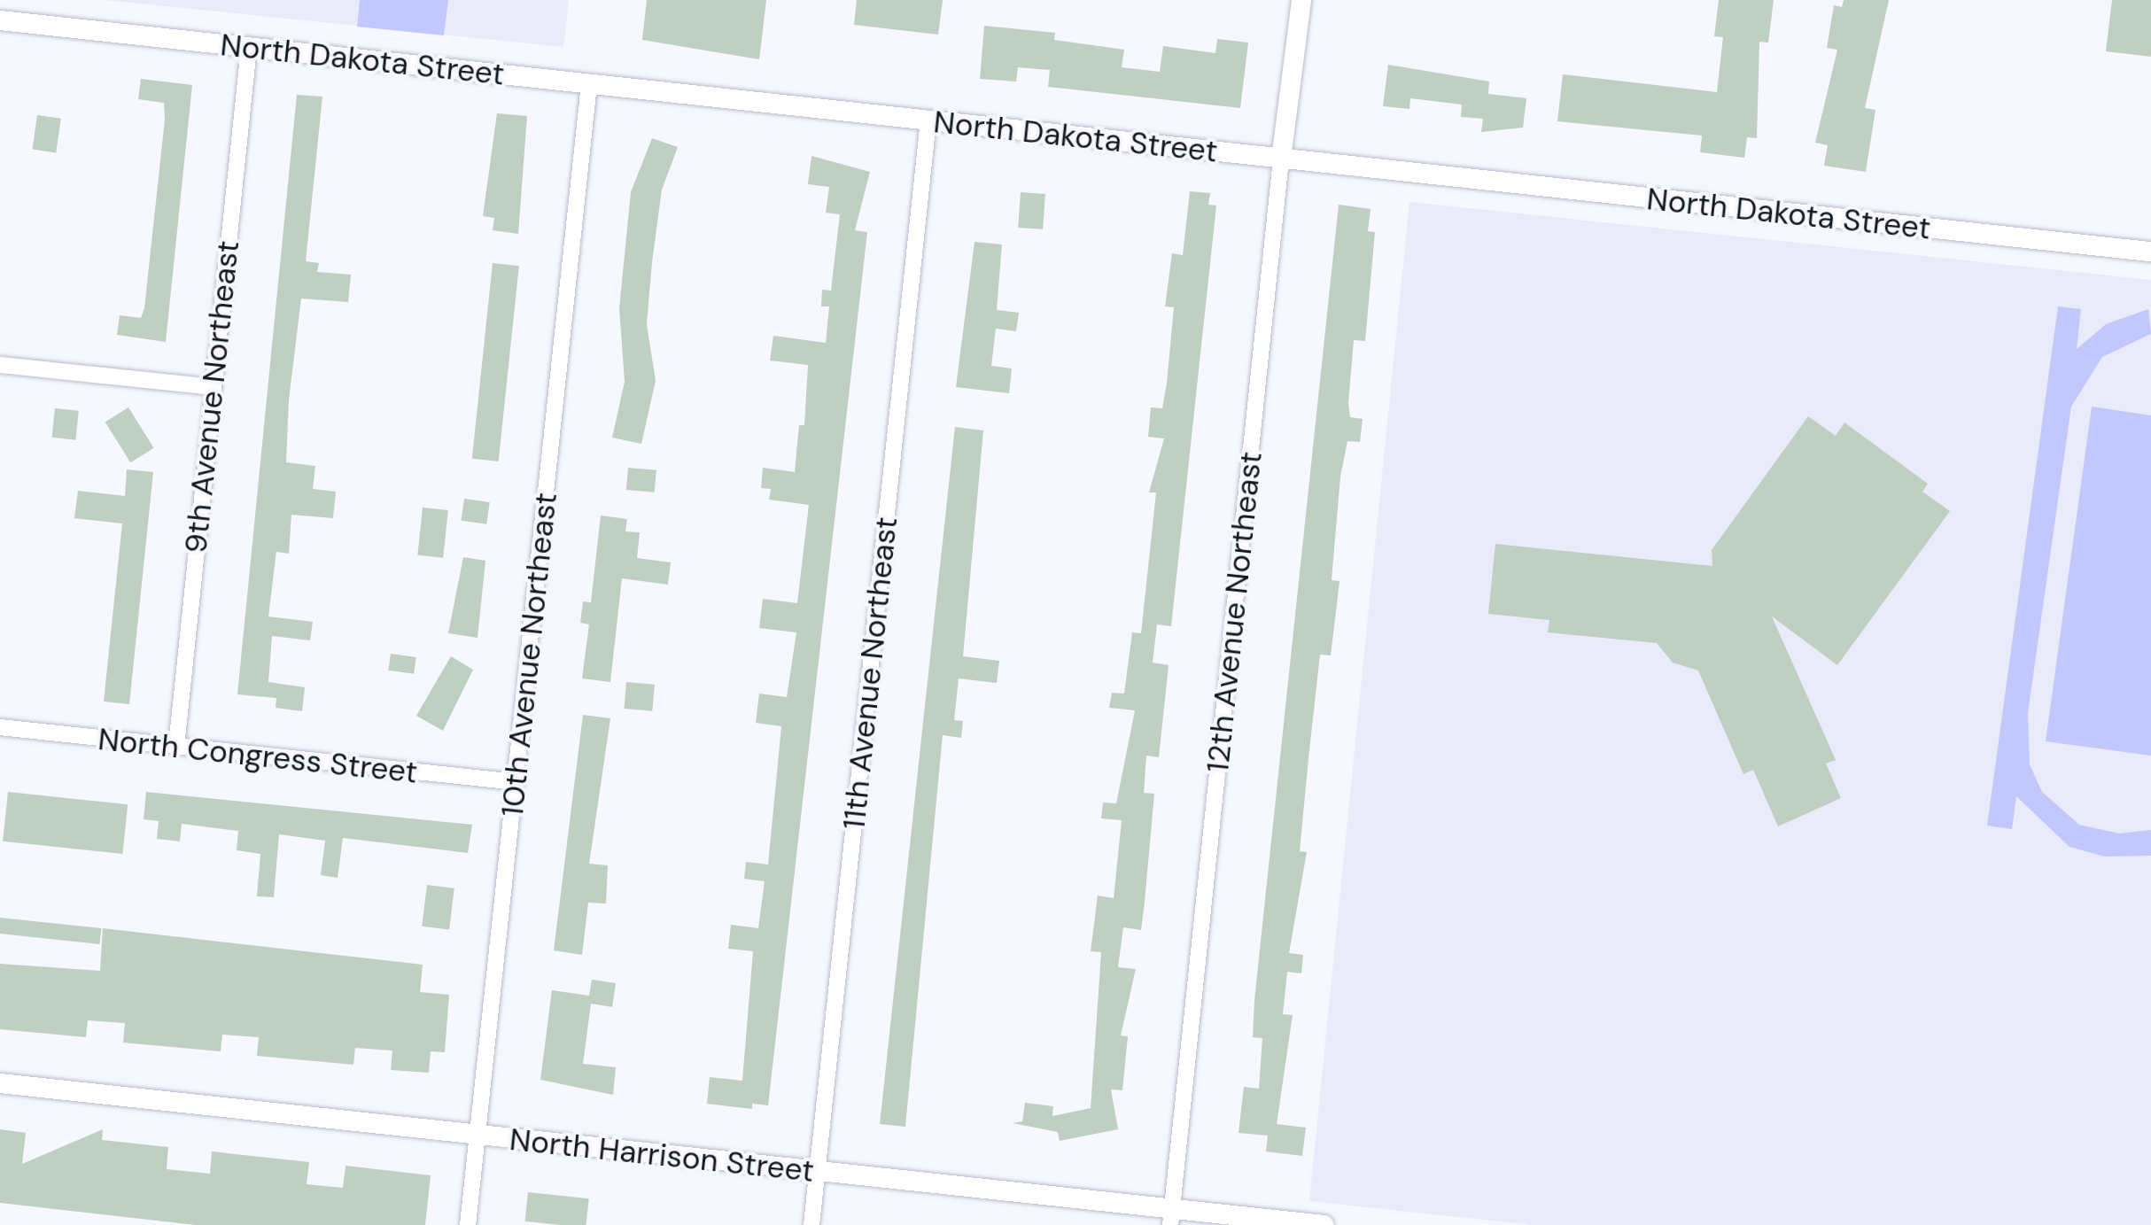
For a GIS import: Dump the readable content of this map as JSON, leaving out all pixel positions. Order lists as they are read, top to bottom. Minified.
{"streets":{"street":["North Dakota Street","9th Avenue Northeast","12th Avenue Northeast","10th Avenue Northeast","11th Avenue Northeast","North Congress Street","North Harrison Street"]},"crossings":[["North Dakota Street","9th Avenue Northeast"],["North Dakota Street","12th Avenue Northeast"],["North Dakota Street","10th Avenue Northeast"],["North Dakota Street","11th Avenue Northeast"],["9th Avenue Northeast","North Congress Street"],["12th Avenue Northeast","North Harrison Street"],["10th Avenue Northeast","North Congress Street"],["10th Avenue Northeast","North Harrison Street"],["11th Avenue Northeast","North Harrison Street"]]}
